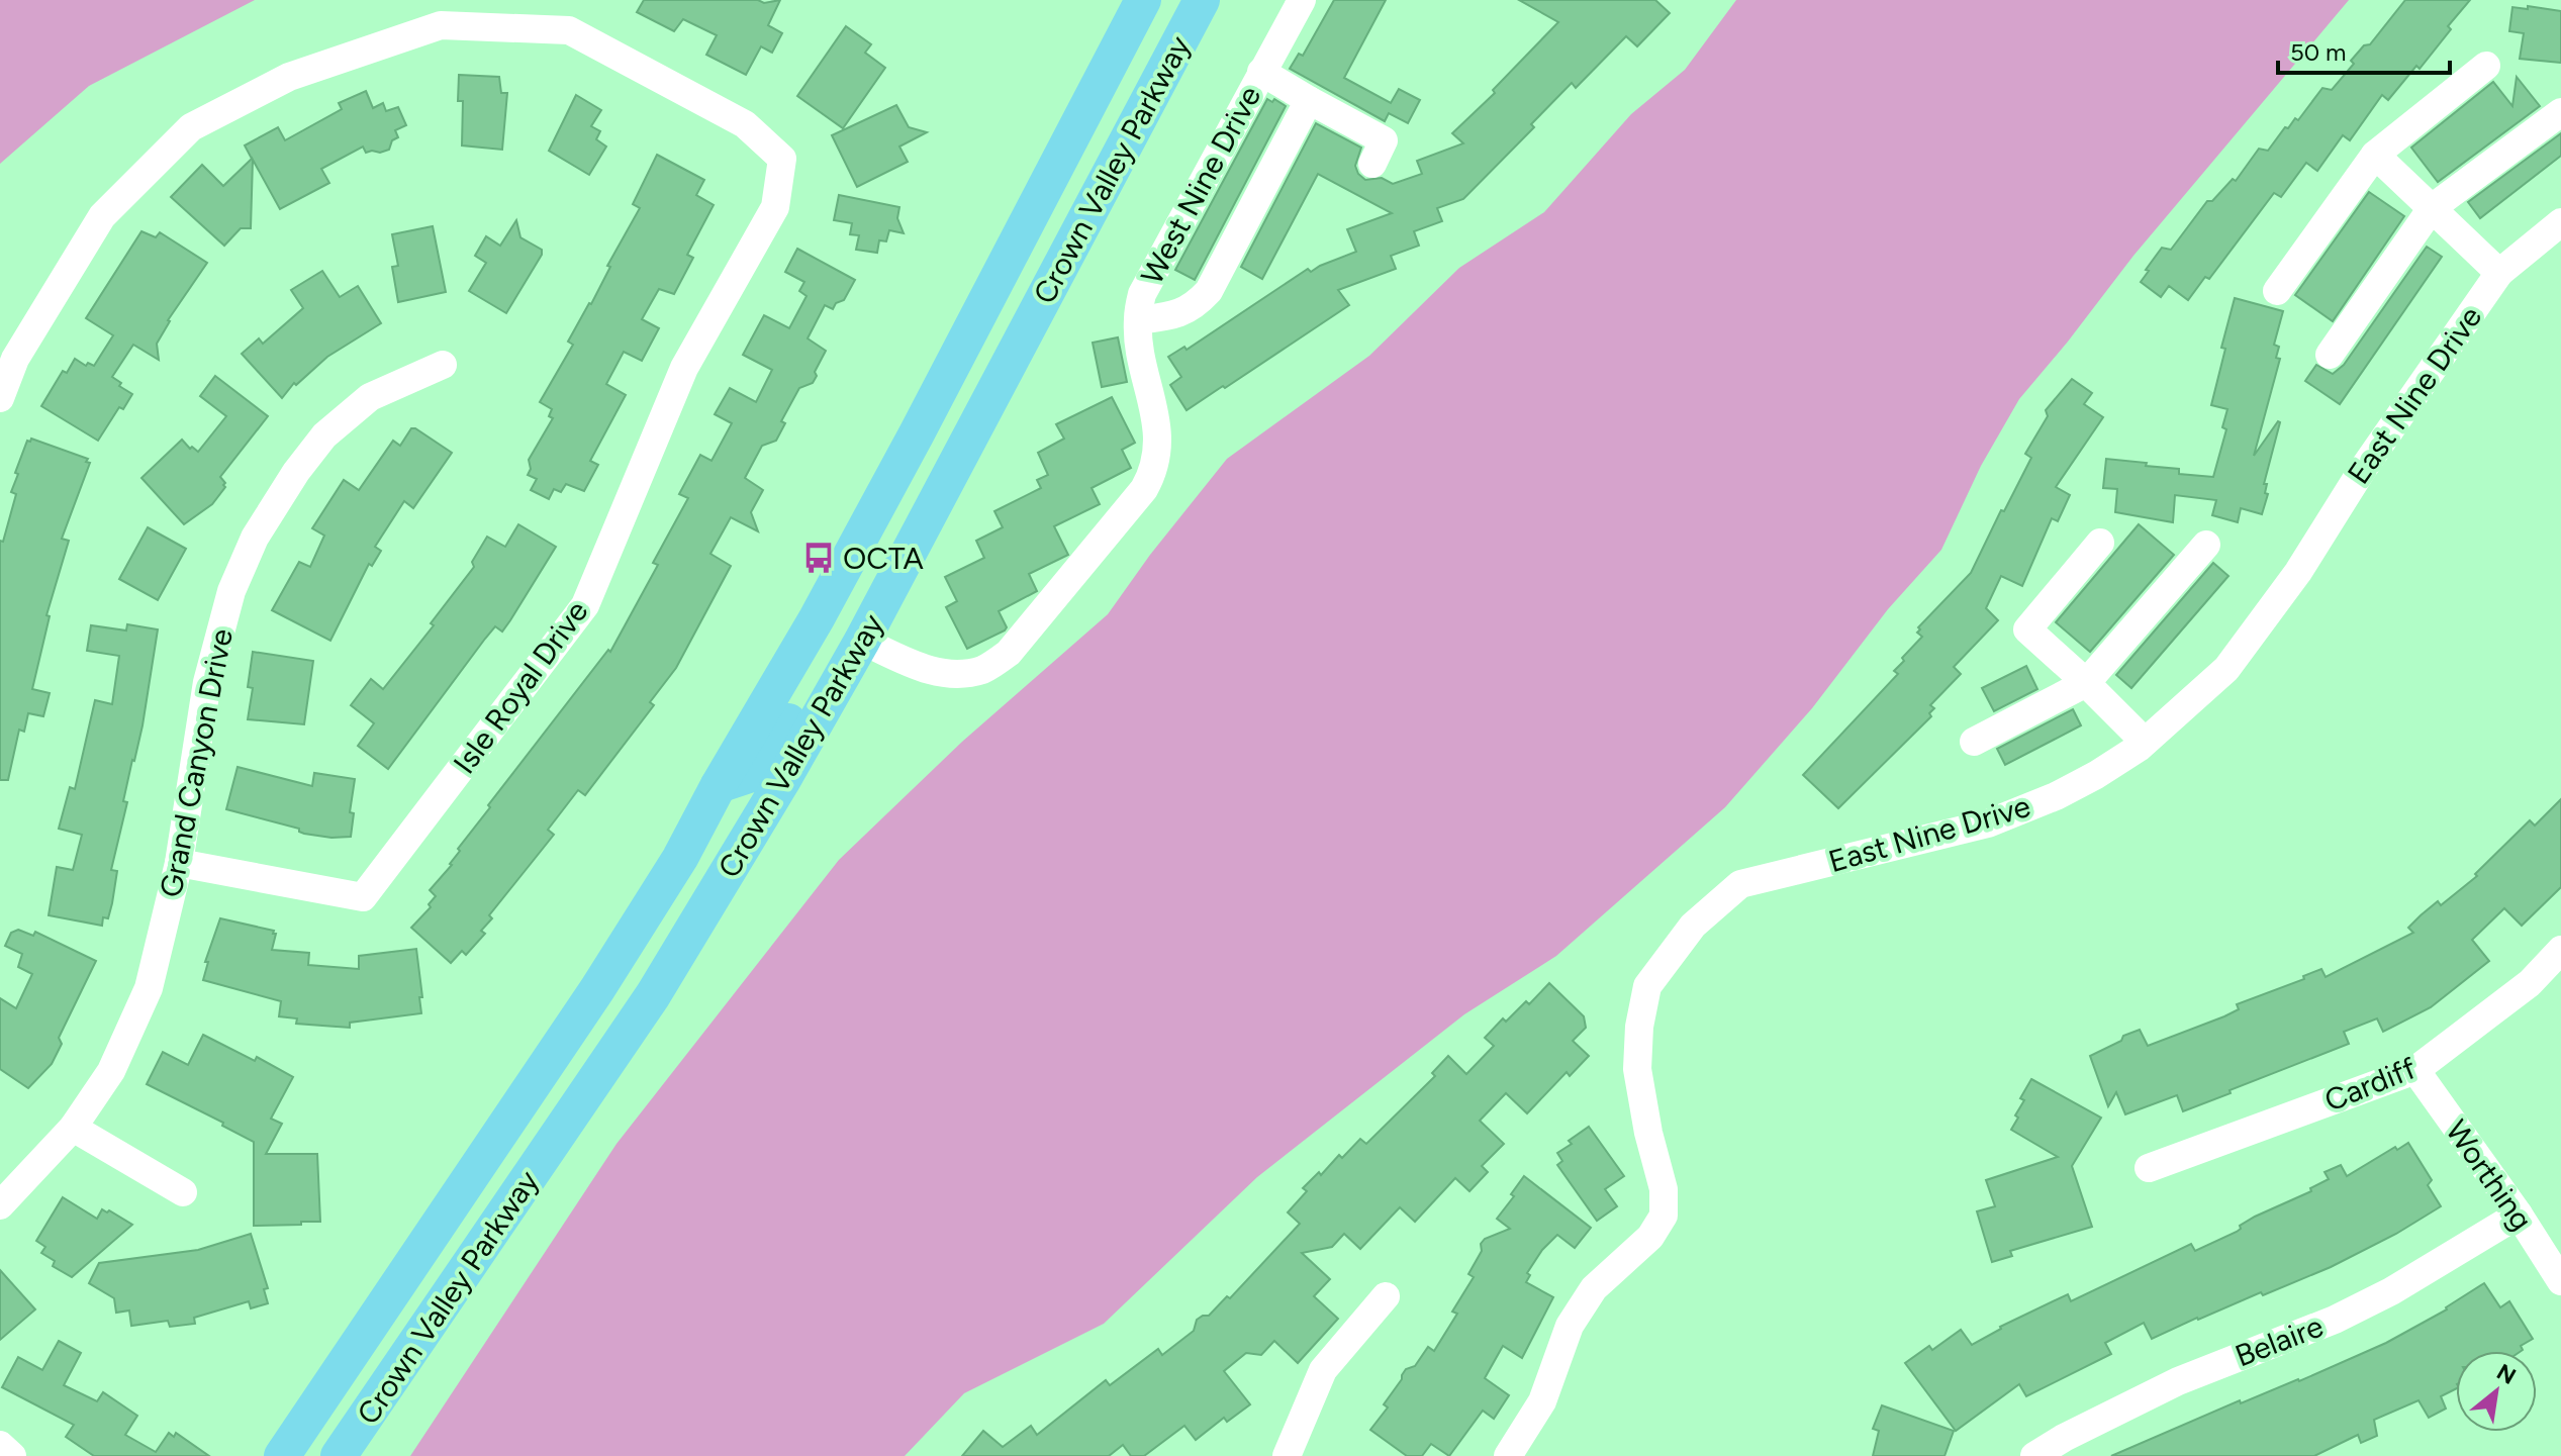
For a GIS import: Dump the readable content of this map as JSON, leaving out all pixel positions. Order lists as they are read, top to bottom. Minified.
{"streets":{"main road":["Crown Valley Parkway"],"street":["West Nine Drive","East Nine Drive","Isle Royal Drive","Grand Canyon Drive","Cardiff","Worthing","Belaire"]},"crossings":[["Crown Valley Parkway","West Nine Drive"],["Isle Royal Drive","Grand Canyon Drive"],["Cardiff","Worthing"],["Worthing","Belaire"]],"places":{"bus stop":["OCTA"]},"scale_bar":"50 m","north":"top right"}
